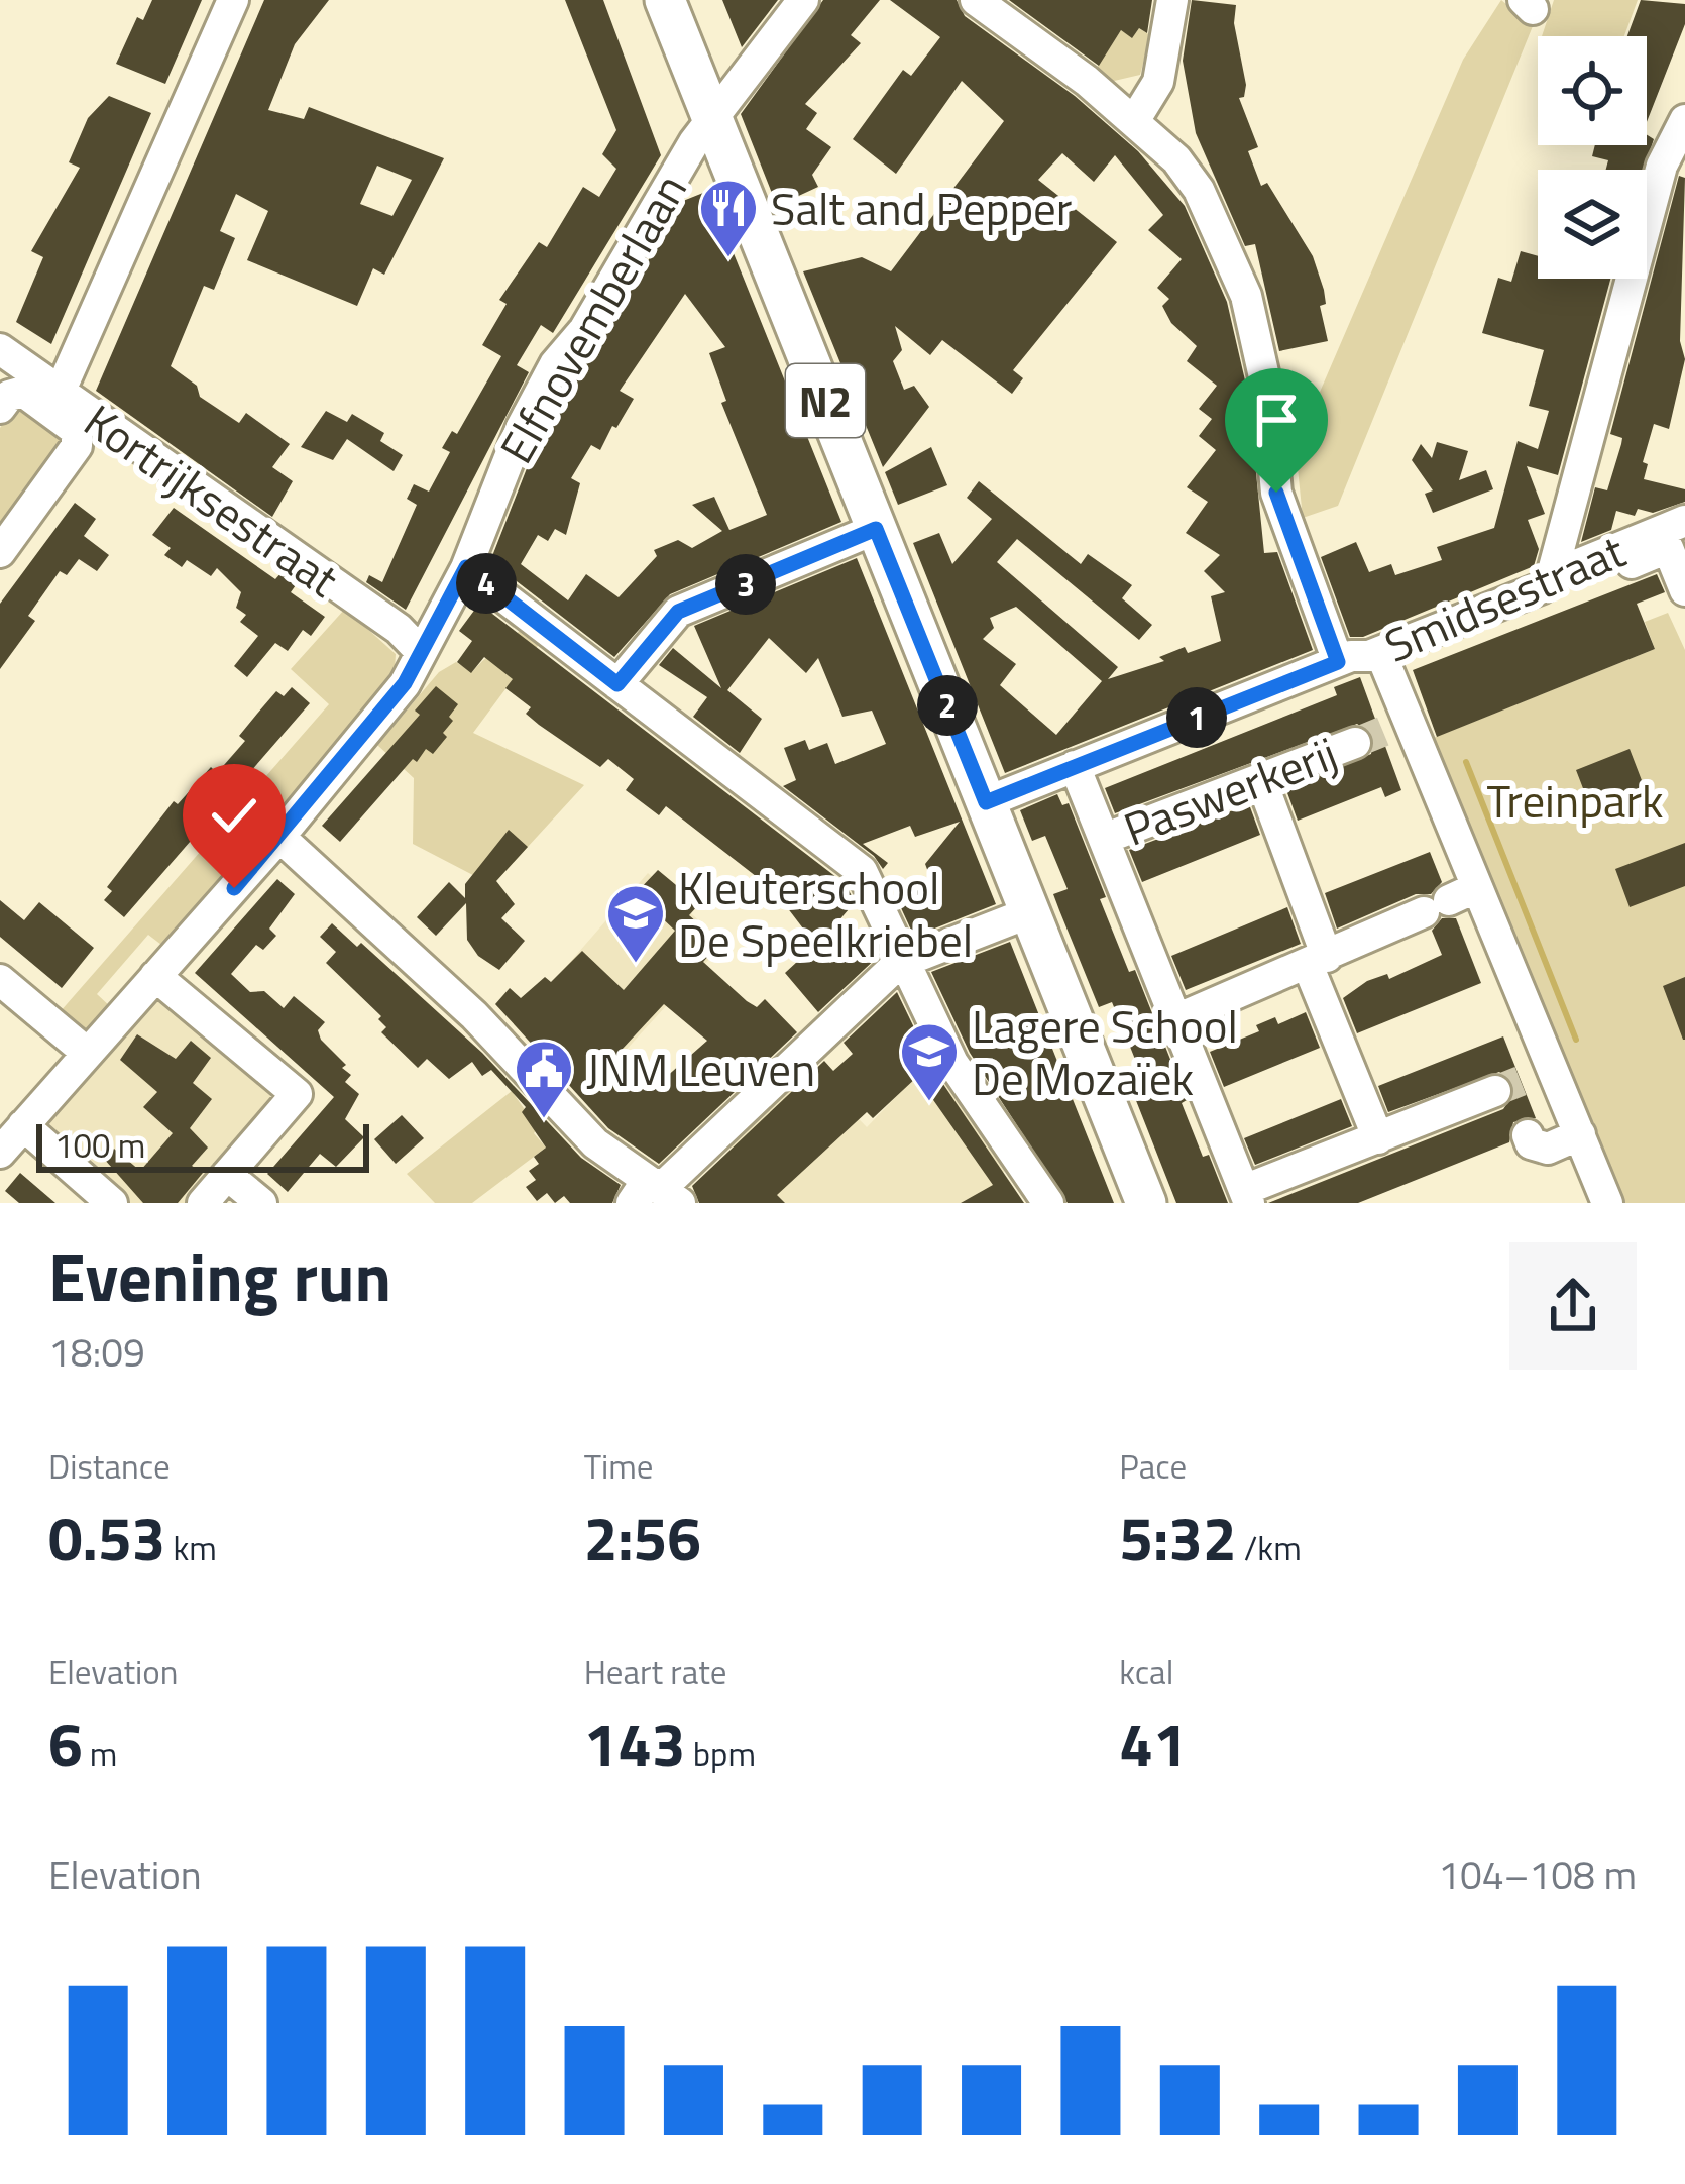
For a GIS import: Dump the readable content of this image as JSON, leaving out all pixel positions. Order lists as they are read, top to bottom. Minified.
{"streets":{"main road":["N2"],"street":["Elfnovemberlaan","Kortrijksestraat","Smidsestraat","Paswerkerij"]},"crossings":[["Elfnovemberlaan","N2"],["Elfnovemberlaan","Kortrijksestraat"],["N2","Smidsestraat"]],"parks":["Treinpark"],"places":{"restaurant":["Salt and Pepper"],"school or university":["Kleuterschool De Speelkriebel","Lagere School De Mozaïek"],"public building":["JNM Leuven"]},"scale_bar":"100 m","page":{"pins":["4","3","2","1"],"scale":"100 m","heading":["Evening run","18:09"],"stats":[["Distance","0.53 km"],["Time","2:56"],["Pace","5:32 /km"],["Elevation","6 m"],["Heart rate","143 bpm"],["kcal","41"]],"chart":["Elevation","104–108 m"]}}
